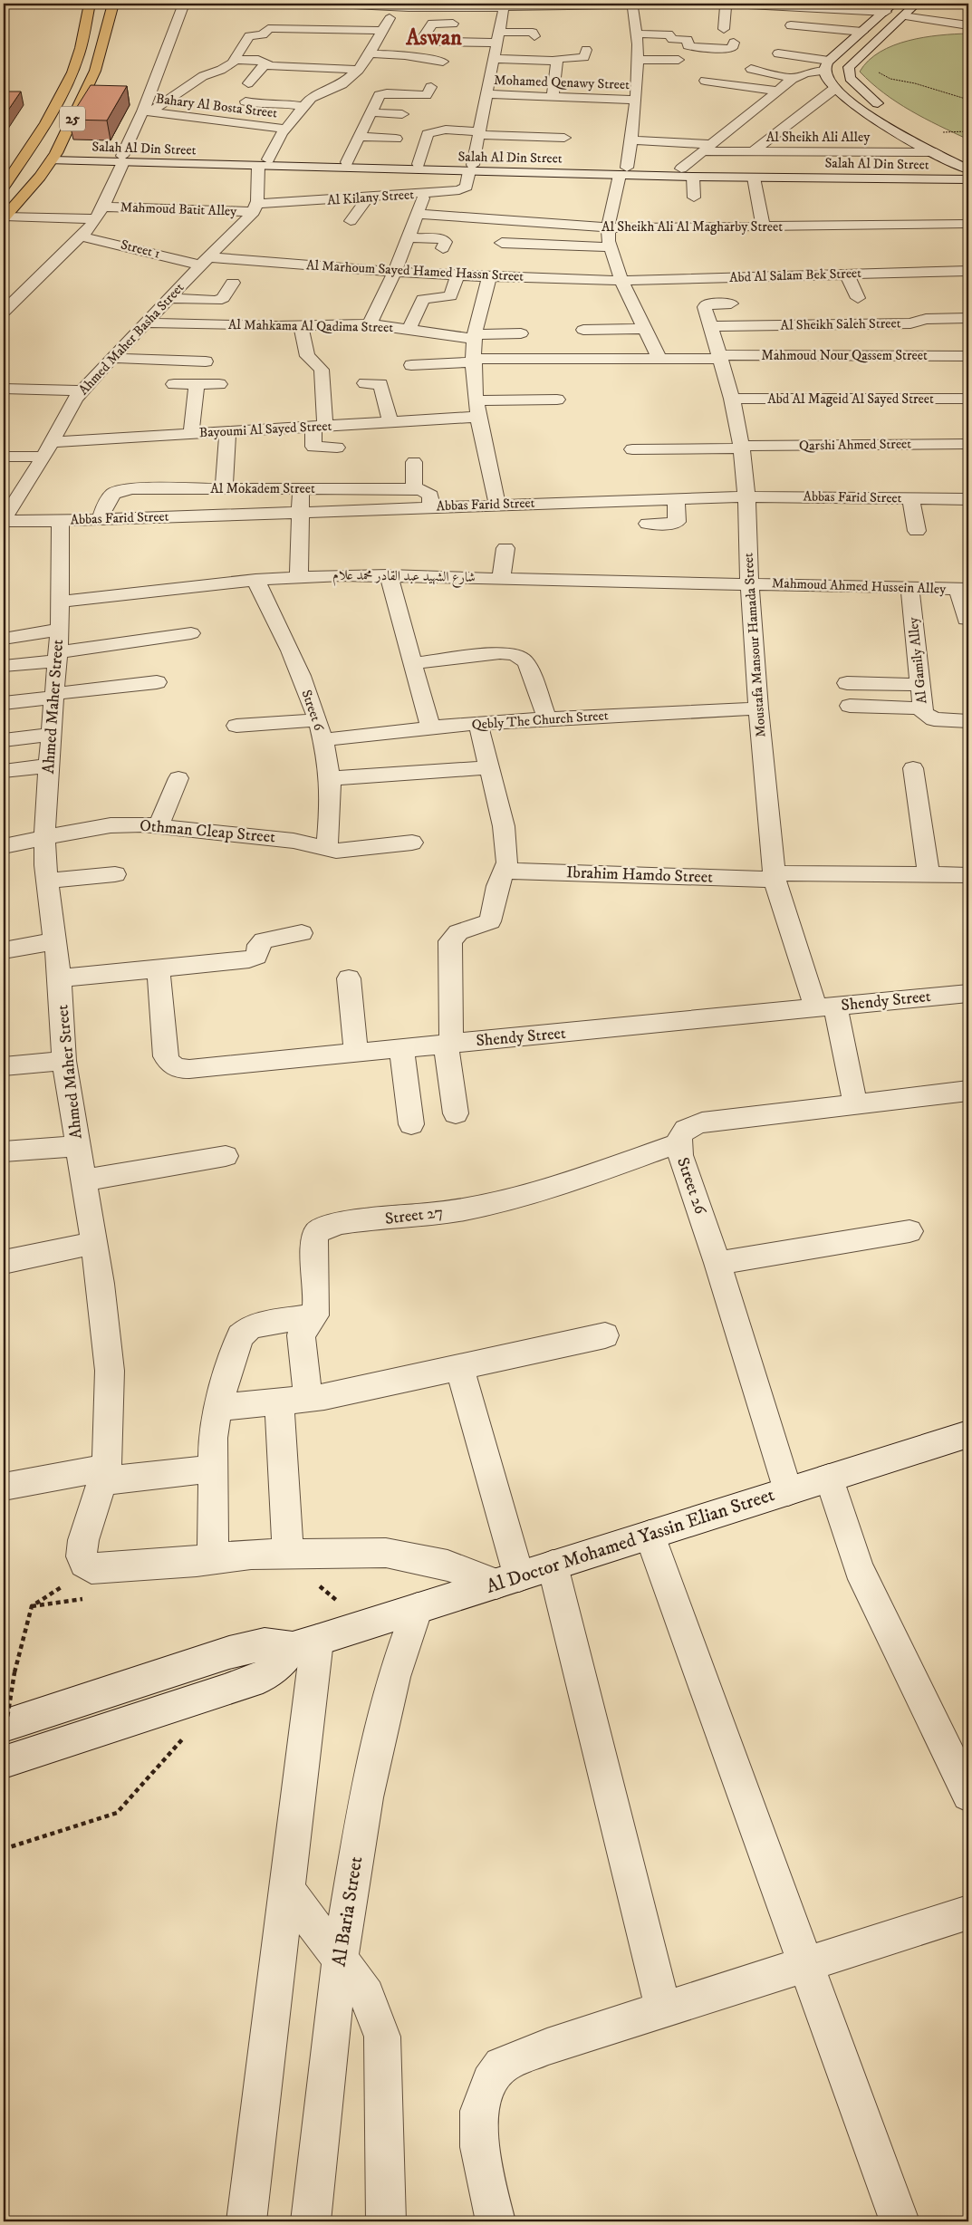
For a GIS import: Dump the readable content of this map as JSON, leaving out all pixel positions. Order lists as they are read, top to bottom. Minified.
{"streets":{"main road":["25"],"street":["Mohamed Qenawy Street","Bahary Al Bosta Street","Al Sheikh Ali Alley","Salah Al Din Street","Al Kilany Street","Mahmoud Batit Alley","Al Sheikh Ali Al Magharby Street","Street 1","Al Marhoum Sayed Hamed Hassn Street","Abd Al Salam Bek Street","Al Sheikh Saleh Street","Al Mahkama Al Qadima Street","Ahmed Maher Basha Street","Mahmoud Nour Qassem Street","Abd Al Mageid Al Sayed Street","Bayoumi Al Sayed Street","Qarshi Ahmed Street","Al Mokadem Street","Abbas Farid Street","شارع الشهيد عبد القادر محمد علام","Mahmoud Ahmed Hussein Alley","Moustafa Mansour Hamada Street","Al Gamily Alley","Ahmed Maher Street","Street 6","Qebly The Church Street","Othman Cleap Street","Ibrahim Hamdo Street","Shendy Street","Street 26","Street 27","Al Doctor Mohamed Yassin Elian Street","Al Baria Street"]},"crossings":[["25","Salah Al Din Street"],["Salah Al Din Street","Al Kilany Street"],["Al Kilany Street","Mahmoud Batit Alley"],["Al Kilany Street","Ahmed Maher Basha Street"],["Mahmoud Batit Alley","Ahmed Maher Basha Street"],["Street 1","Al Marhoum Sayed Hamed Hassn Street"],["Street 1","Ahmed Maher Basha Street"],["Al Marhoum Sayed Hamed Hassn Street","Abd Al Salam Bek Street"],["Al Marhoum Sayed Hamed Hassn Street","Ahmed Maher Basha Street"],["Al Sheikh Saleh Street","Moustafa Mansour Hamada Street"],["Al Mahkama Al Qadima Street","Ahmed Maher Basha Street"],["Ahmed Maher Basha Street","Bayoumi Al Sayed Street"],["Ahmed Maher Basha Street","Abbas Farid Street"],["Mahmoud Nour Qassem Street","Moustafa Mansour Hamada Street"],["Abd Al Mageid Al Sayed Street","Moustafa Mansour Hamada Street"],["Qarshi Ahmed Street","Moustafa Mansour Hamada Street"],["Al Mokadem Street","Abbas Farid Street"],["Abbas Farid Street","Moustafa Mansour Hamada Street"],["Abbas Farid Street","Ahmed Maher Street"],["شارع الشهيد عبد القادر محمد علام","Mahmoud Ahmed Hussein Alley"],["شارع الشهيد عبد القادر محمد علام","Moustafa Mansour Hamada Street"],["شارع الشهيد عبد القادر محمد علام","Ahmed Maher Street"],["شارع الشهيد عبد القادر محمد علام","Street 6"],["Mahmoud Ahmed Hussein Alley","Moustafa Mansour Hamada Street"],["Mahmoud Ahmed Hussein Alley","Al Gamily Alley"],["Moustafa Mansour Hamada Street","Qebly The Church Street"],["Moustafa Mansour Hamada Street","Ibrahim Hamdo Street"],["Moustafa Mansour Hamada Street","Shendy Street"],["Moustafa Mansour Hamada Street","Street 26"],["Ahmed Maher Street","Othman Cleap Street"],["Street 6","Qebly The Church Street"],["Street 6","Othman Cleap Street"],["Street 26","Street 27"],["Street 26","Al Doctor Mohamed Yassin Elian Street"],["Al Doctor Mohamed Yassin Elian Street","Al Baria Street"]],"districts":["Aswan"]}
